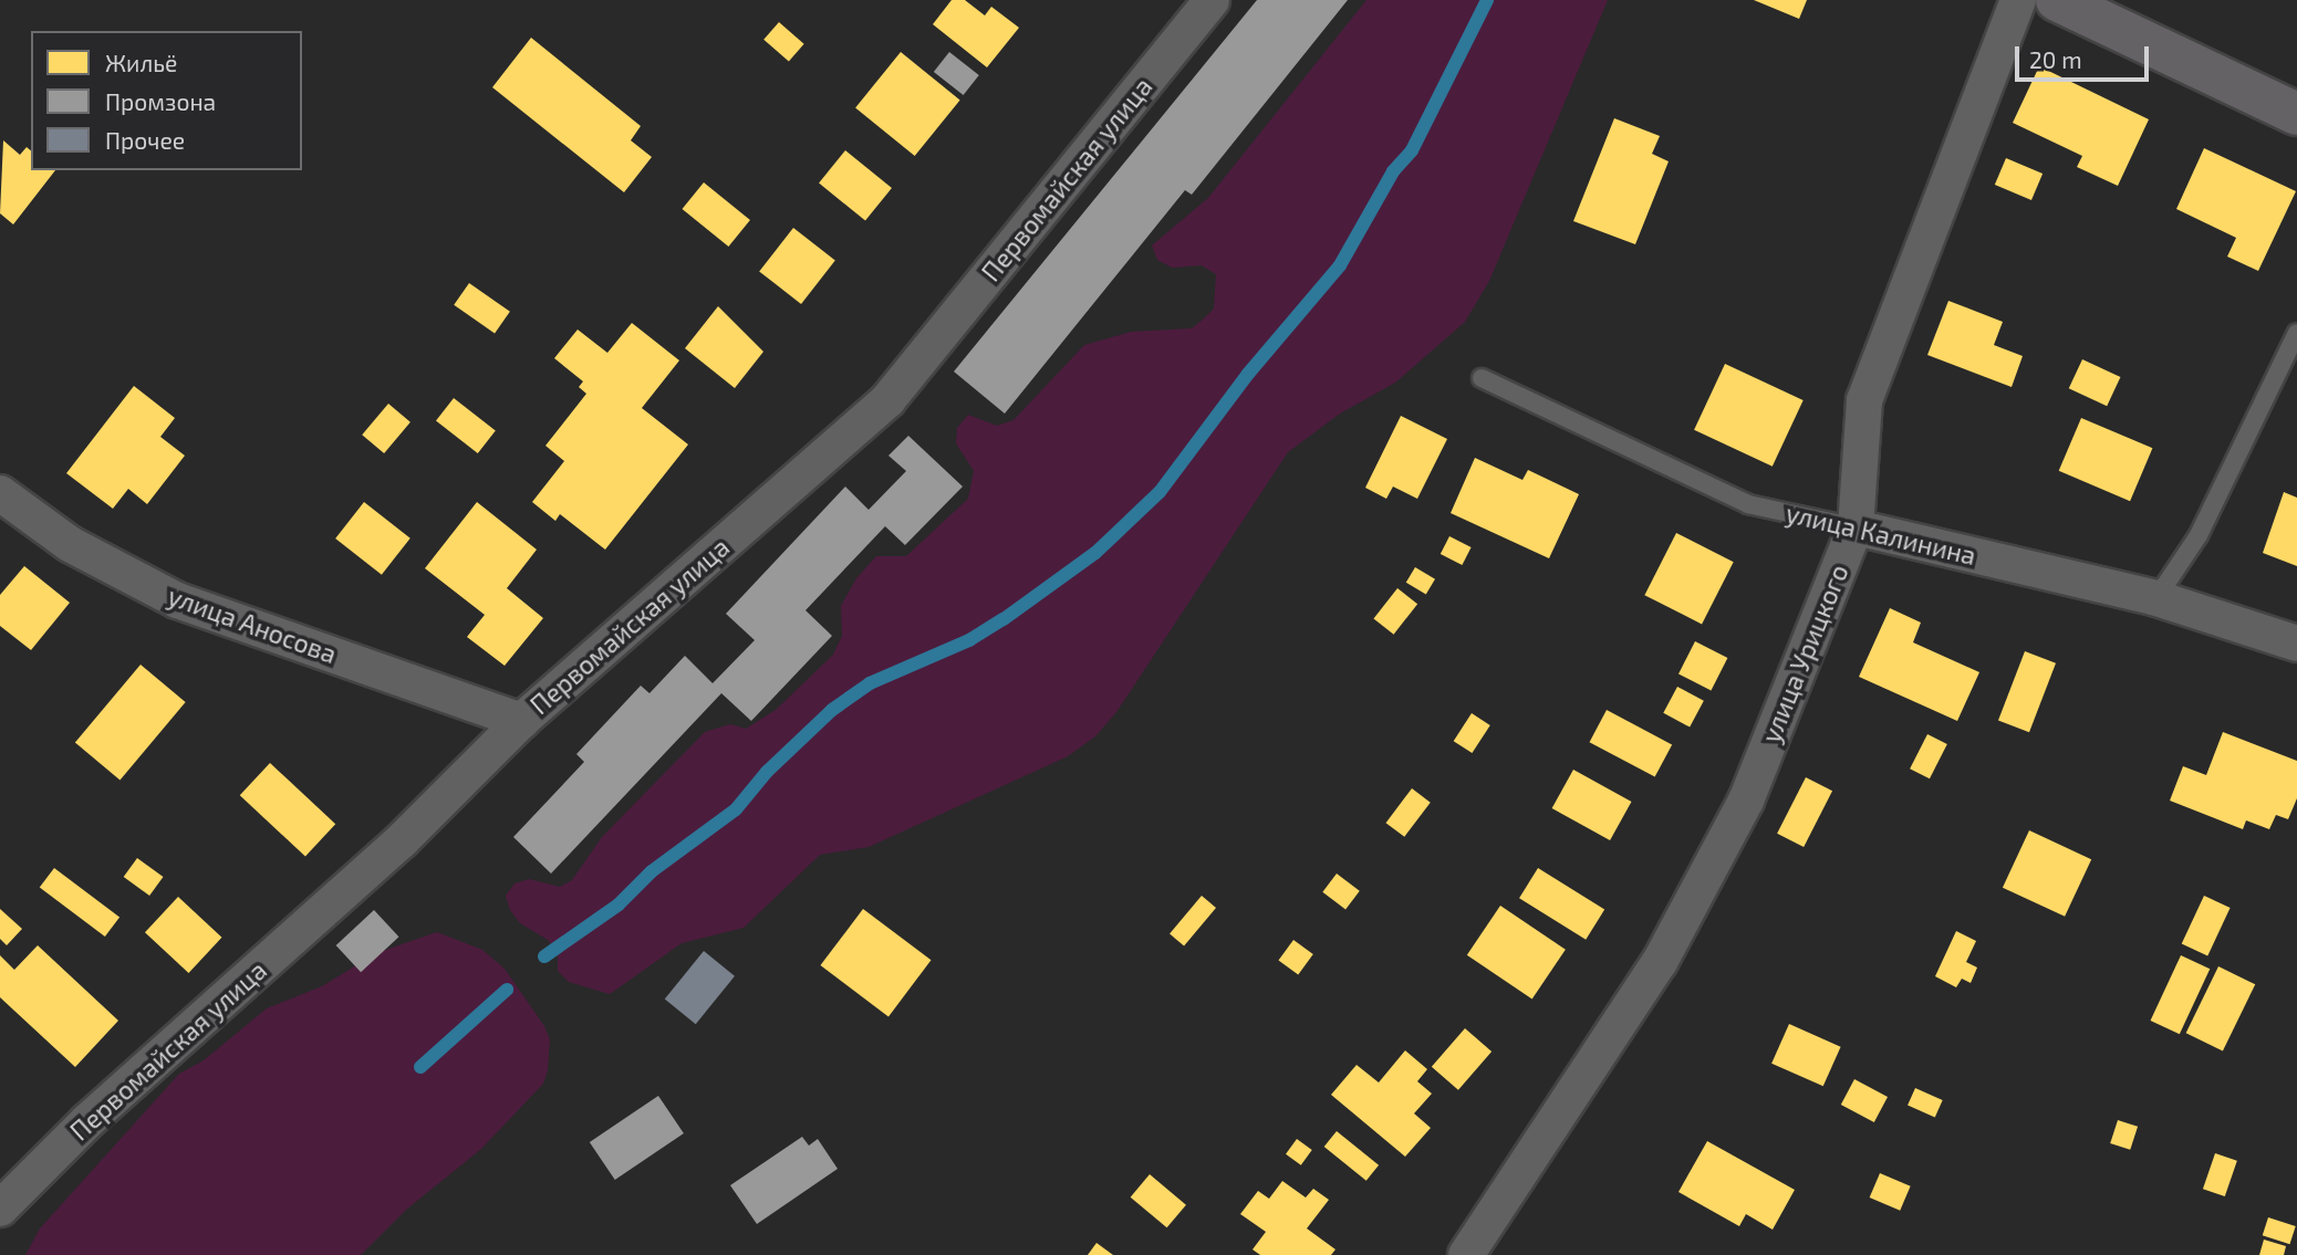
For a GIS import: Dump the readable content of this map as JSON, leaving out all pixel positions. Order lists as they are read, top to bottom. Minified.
{"streets":{"street":["Первомайская улица","улица Калинина","улица Аносова","улица Урицкого"]},"crossings":[["Первомайская улица","улица Аносова"],["улица Калинина","улица Урицкого"]],"legend":["Жильё","Промзона","Прочее"],"scale_bar":"20 m"}
